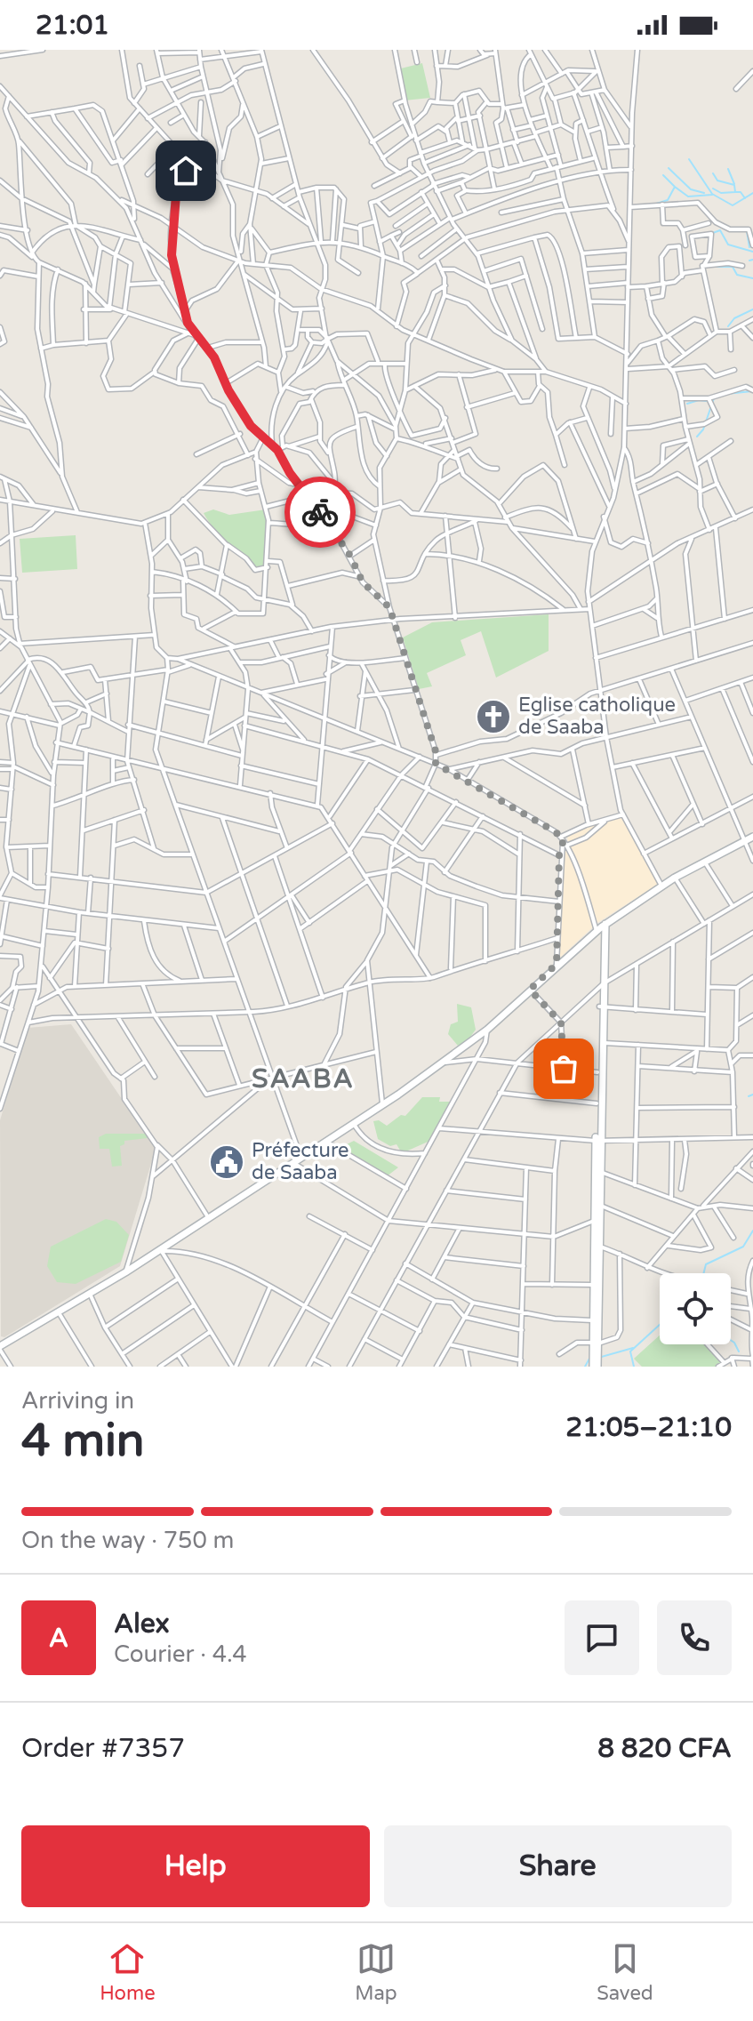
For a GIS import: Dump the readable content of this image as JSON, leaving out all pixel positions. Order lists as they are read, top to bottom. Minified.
{"districts":["SAABA"],"places":{"church":["Eglise catholique de Saaba"],"public building":["Préfecture de Saaba"]},"page":{"status":"21:01","heading":["4 min","Arriving in","21:05–21:10"],"panel":["Alex","Courier · 4.4","Order #7357","8 820 CFA"],"bar":"On the way · 750 m","round":"A","buttons":["Help","Share"],"tabs":["Home","Map","Saved"]}}
